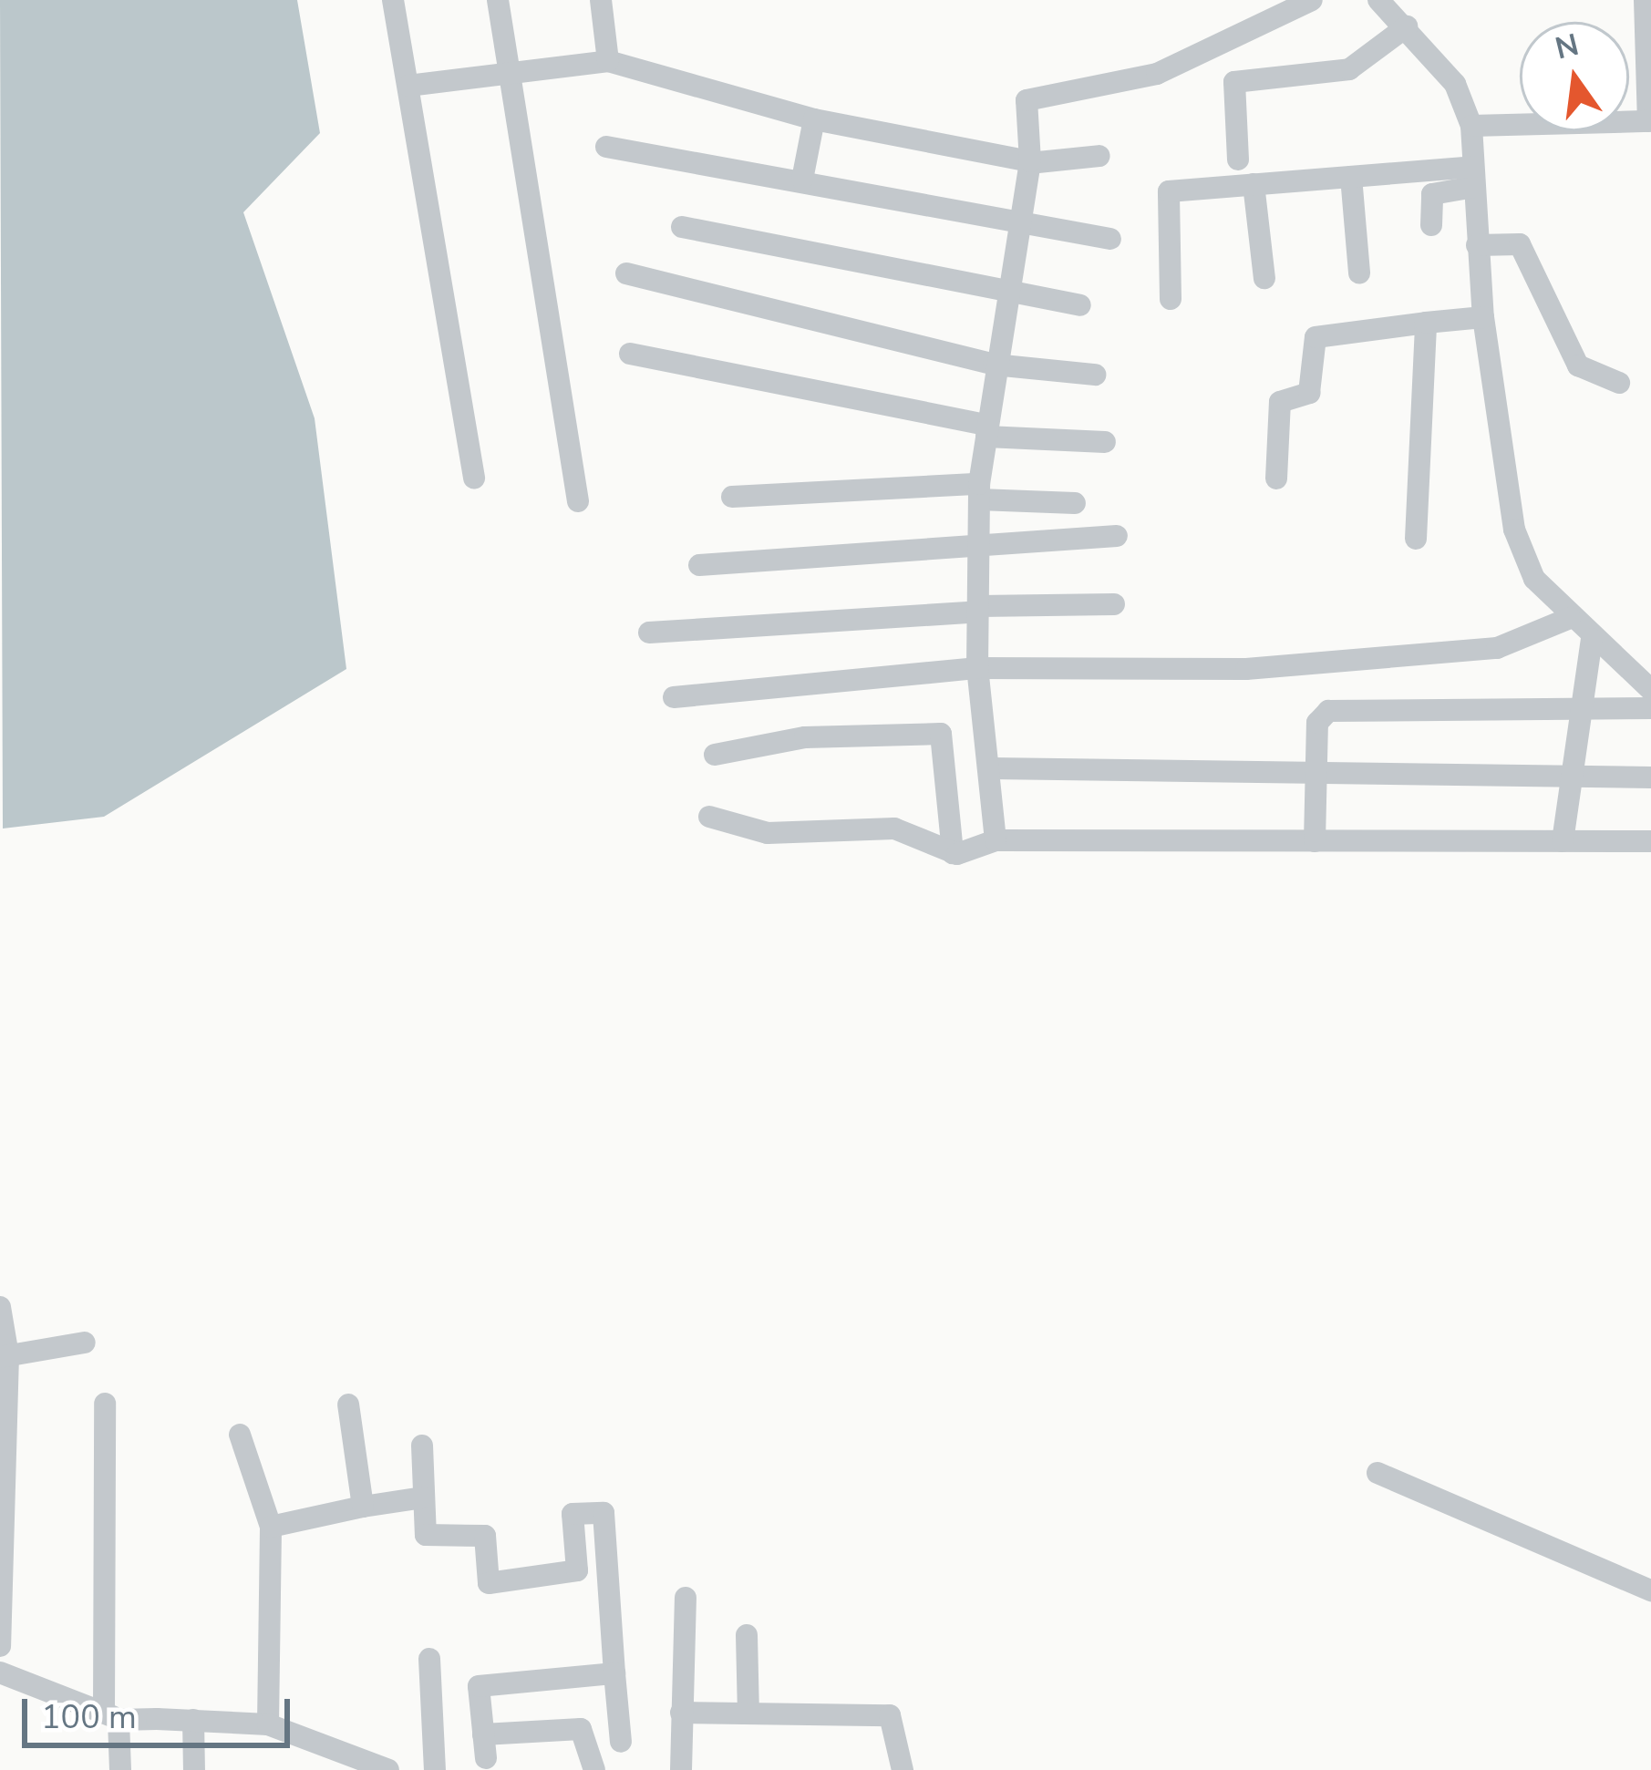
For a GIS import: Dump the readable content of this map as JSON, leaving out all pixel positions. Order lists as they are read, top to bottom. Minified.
{"scale_bar":"100 m","north":"top"}
